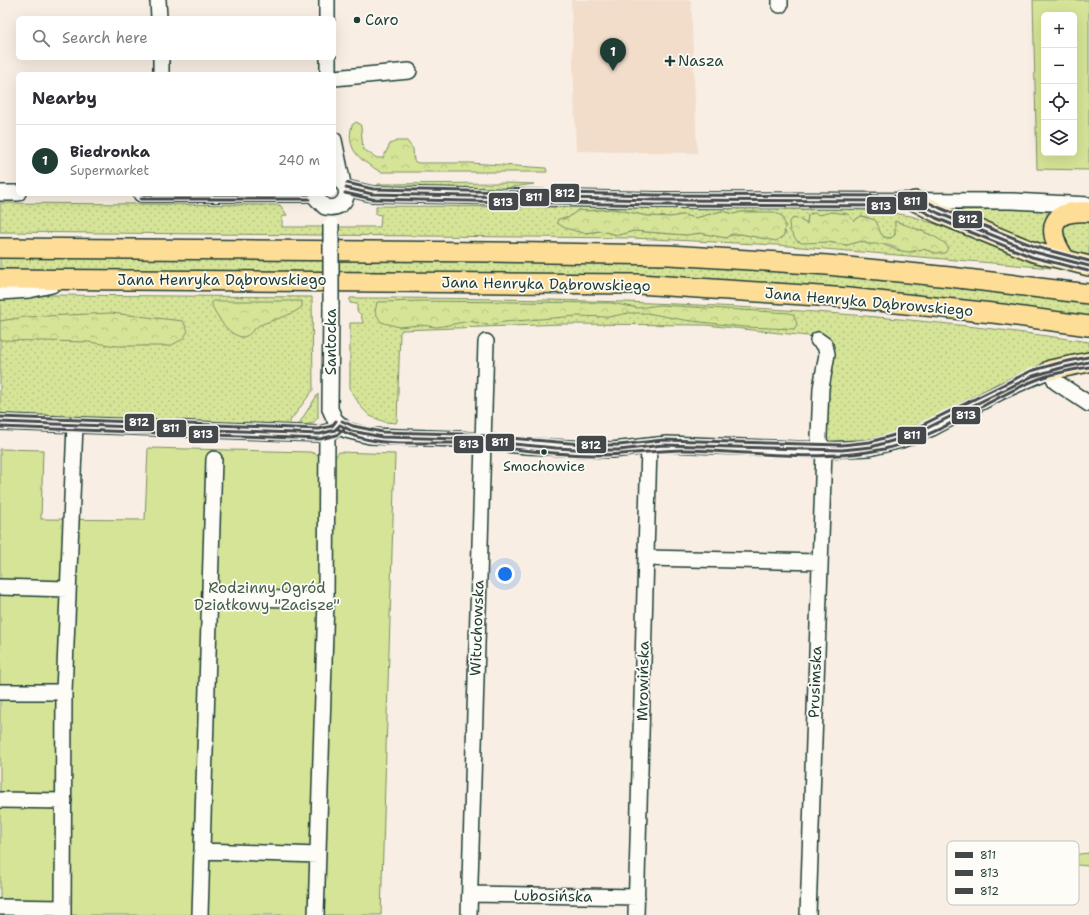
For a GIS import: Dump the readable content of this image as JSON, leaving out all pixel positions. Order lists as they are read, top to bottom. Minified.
{"streets":{"main road":["Jana Henryka Dąbrowskiego"],"street":["Santocka","Wituchowska","Mrowińska","Prusimska","Lubosińska"]},"crossings":[["Wituchowska","Lubosińska"],["Mrowińska","Lubosińska"]],"parks":["Rodzinny Ogród Działkowy \"Zacisze\""],"places":{"other":["Caro","Smochowice"],"health":["Nasza"]},"lines":["transit line 812","transit line 811","transit line 813"],"legend":["811","813","812"],"page":{"map_buttons":["+","−"],"search":"Search here","pins":"1","heading":"Nearby","list":[{"mark":"1","name":"Biedronka","note":"Supermarket","value":"240 m"}]}}
